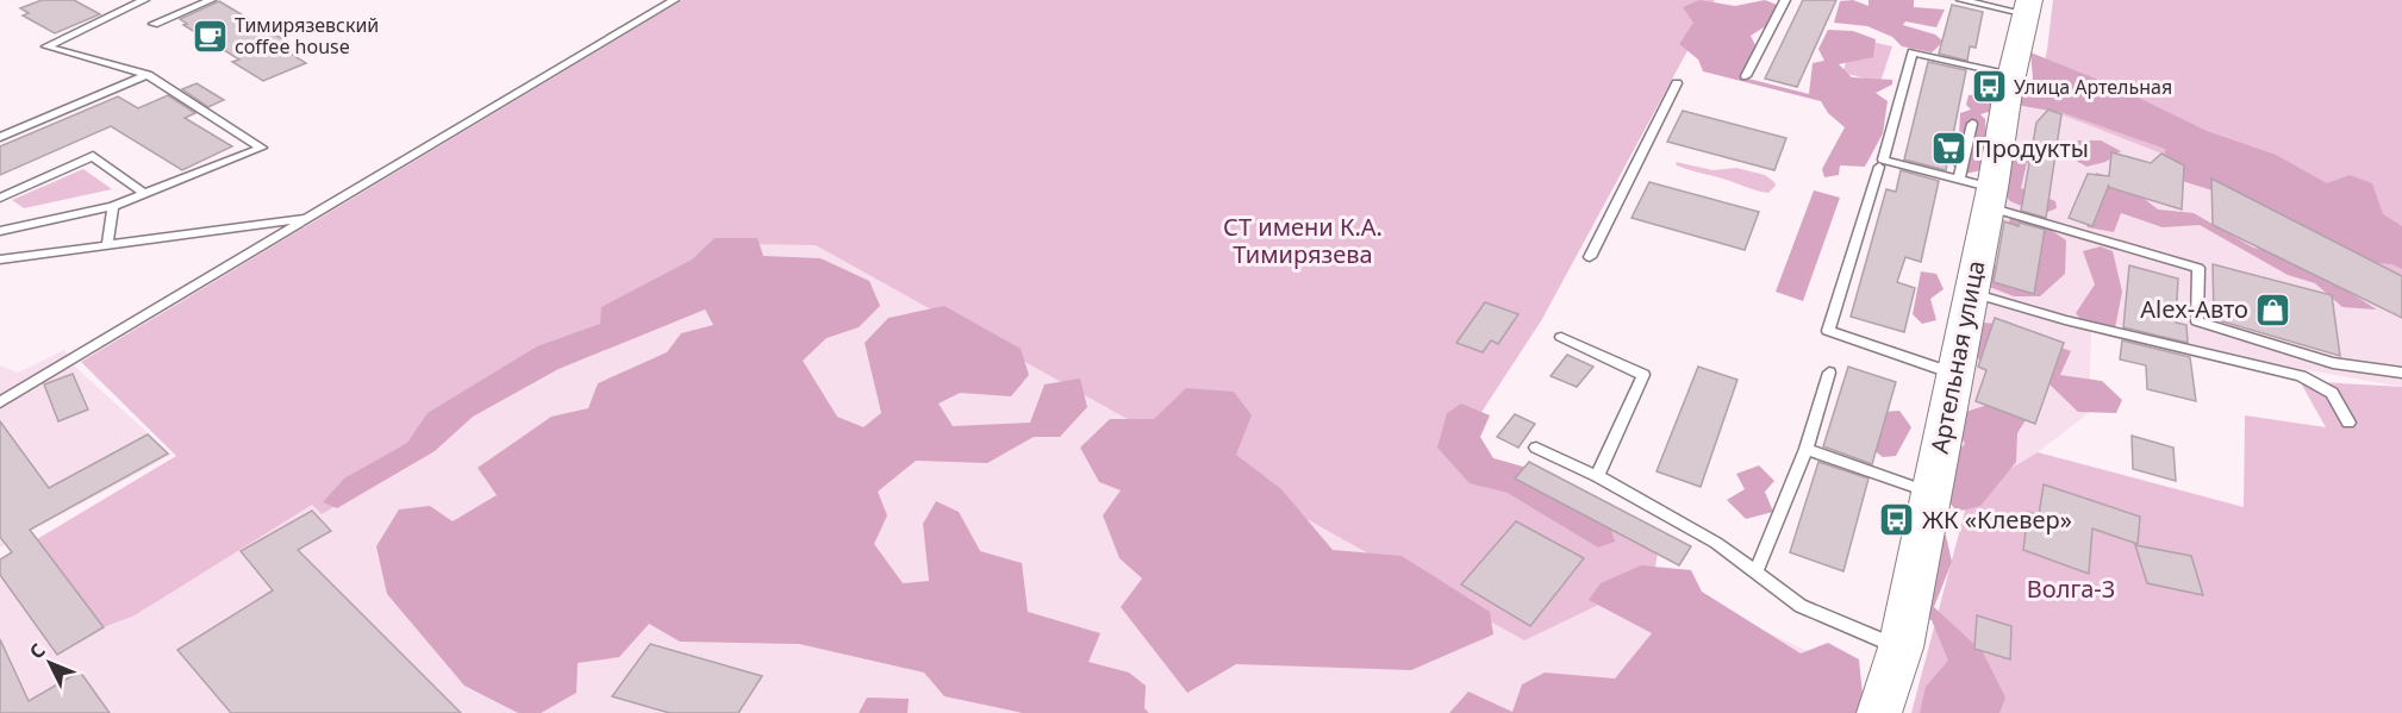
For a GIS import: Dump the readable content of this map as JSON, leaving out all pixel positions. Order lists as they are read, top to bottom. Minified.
{"streets":{"street":["Артельная улица"]},"parks":["СТ имени К.А. Тимирязева","Волга-3"],"places":{"cafe":["Тимирязевский coffee house"],"bus stop":["Улица Артельная","ЖК «Клевер»"],"supermarket":["Продукты"],"shop":["Alex-Авто"]},"north":"top left"}
